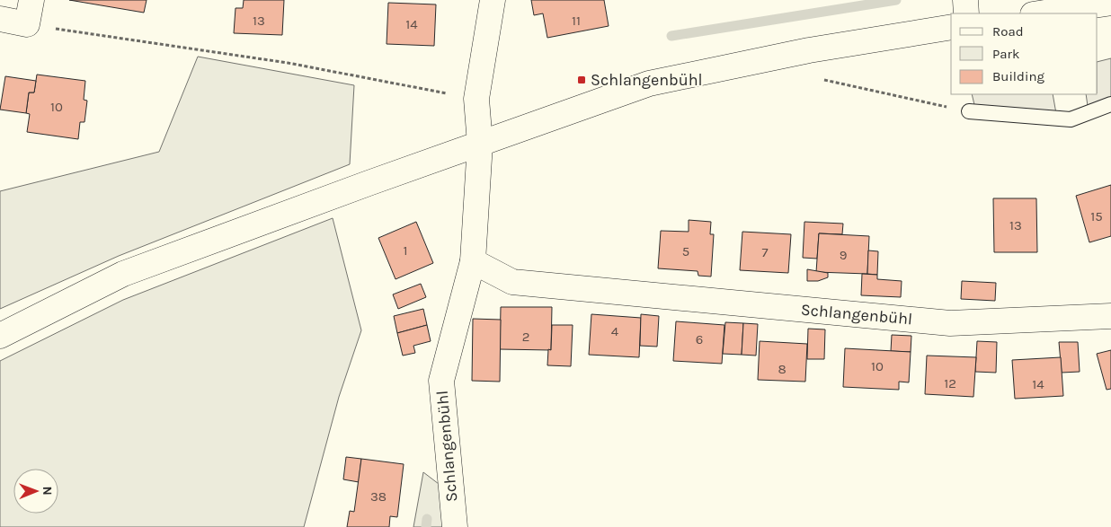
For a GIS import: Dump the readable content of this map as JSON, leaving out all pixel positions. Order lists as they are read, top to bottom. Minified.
{"streets":{"street":["Schlangenbühl"]},"places":{"transit":["Schlangenbühl"]},"house_numbers":["13","11","14","10","15","13","1","5","7","9","4","2","6","10","8","12","14","38"],"legend":["Road","Park","Building"],"north":"right"}
